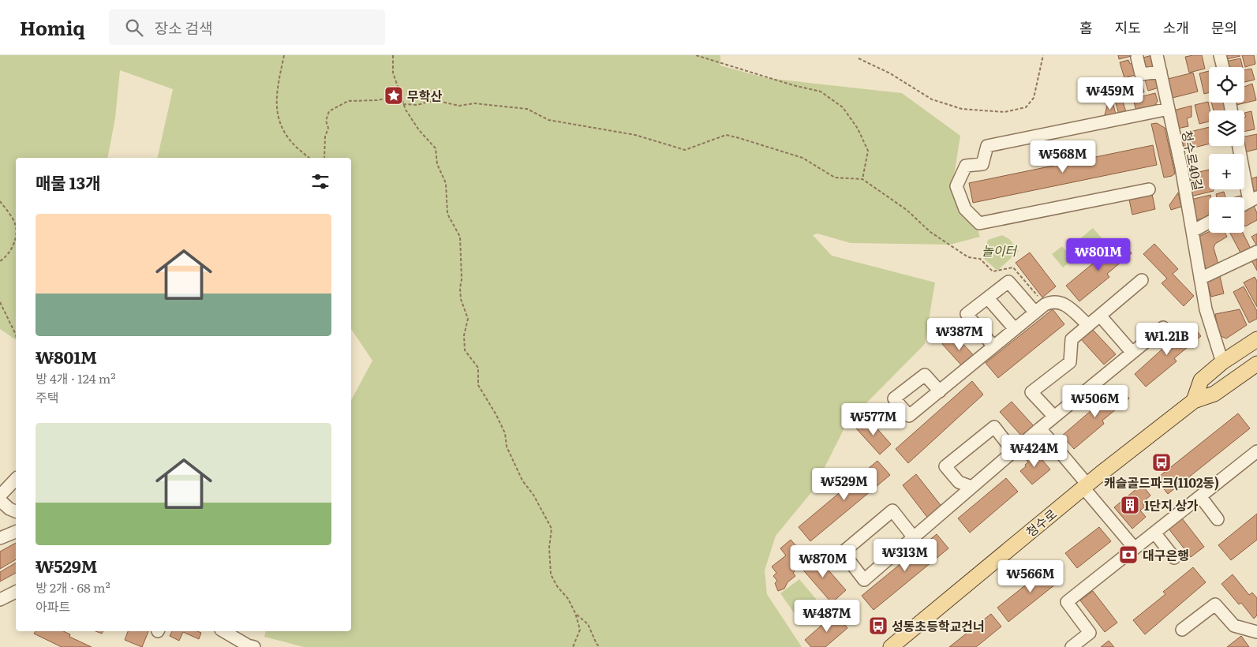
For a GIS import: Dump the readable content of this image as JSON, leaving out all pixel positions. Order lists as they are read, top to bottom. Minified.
{"streets":{"main road":["청수로"],"street":["청수로40길"]},"parks":["놀이터"],"places":{"place":["무학산"],"bus stop":["캐슬골드파크(1102동)","성동초등학교건너"],"building":["1단지 상가"],"bank":["대구은행"]},"page":{"header":"Homiq","search":"장소 검색","nav":["홈","지도","소개","문의"],"map_buttons":["+","−"],"price":["₩459M","₩568M","₩801M","₩387M","₩1.21B","₩506M","₩577M","₩424M","₩529M","₩313M","₩870M","₩566M","₩487M"],"heading":"매물 13개","list":[{"name":"₩801M","note":"방 4개 · 124 m² · 주택"},{"name":"₩529M","note":"방 2개 · 68 m² · 아파트"}]}}
